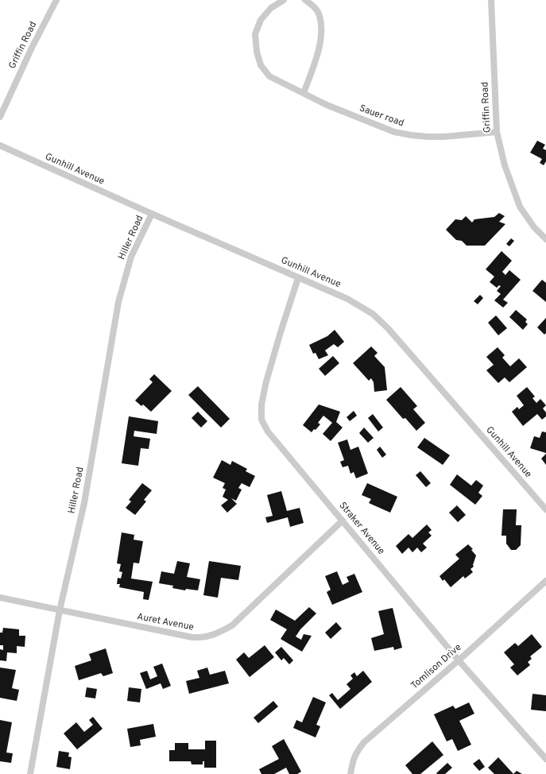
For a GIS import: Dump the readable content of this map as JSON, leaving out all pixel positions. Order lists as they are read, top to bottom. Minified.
{"streets":{"street":["Griffin Road","Sauer road","Gunhill Avenue","Hiller Road","Straker Avenue","Auret Avenue","Tomlison Drive"]},"crossings":[["Griffin Road","Sauer road"],["Gunhill Avenue","Hiller Road"],["Gunhill Avenue","Straker Avenue"],["Hiller Road","Auret Avenue"],["Straker Avenue","Auret Avenue"],["Straker Avenue","Tomlison Drive"]]}
